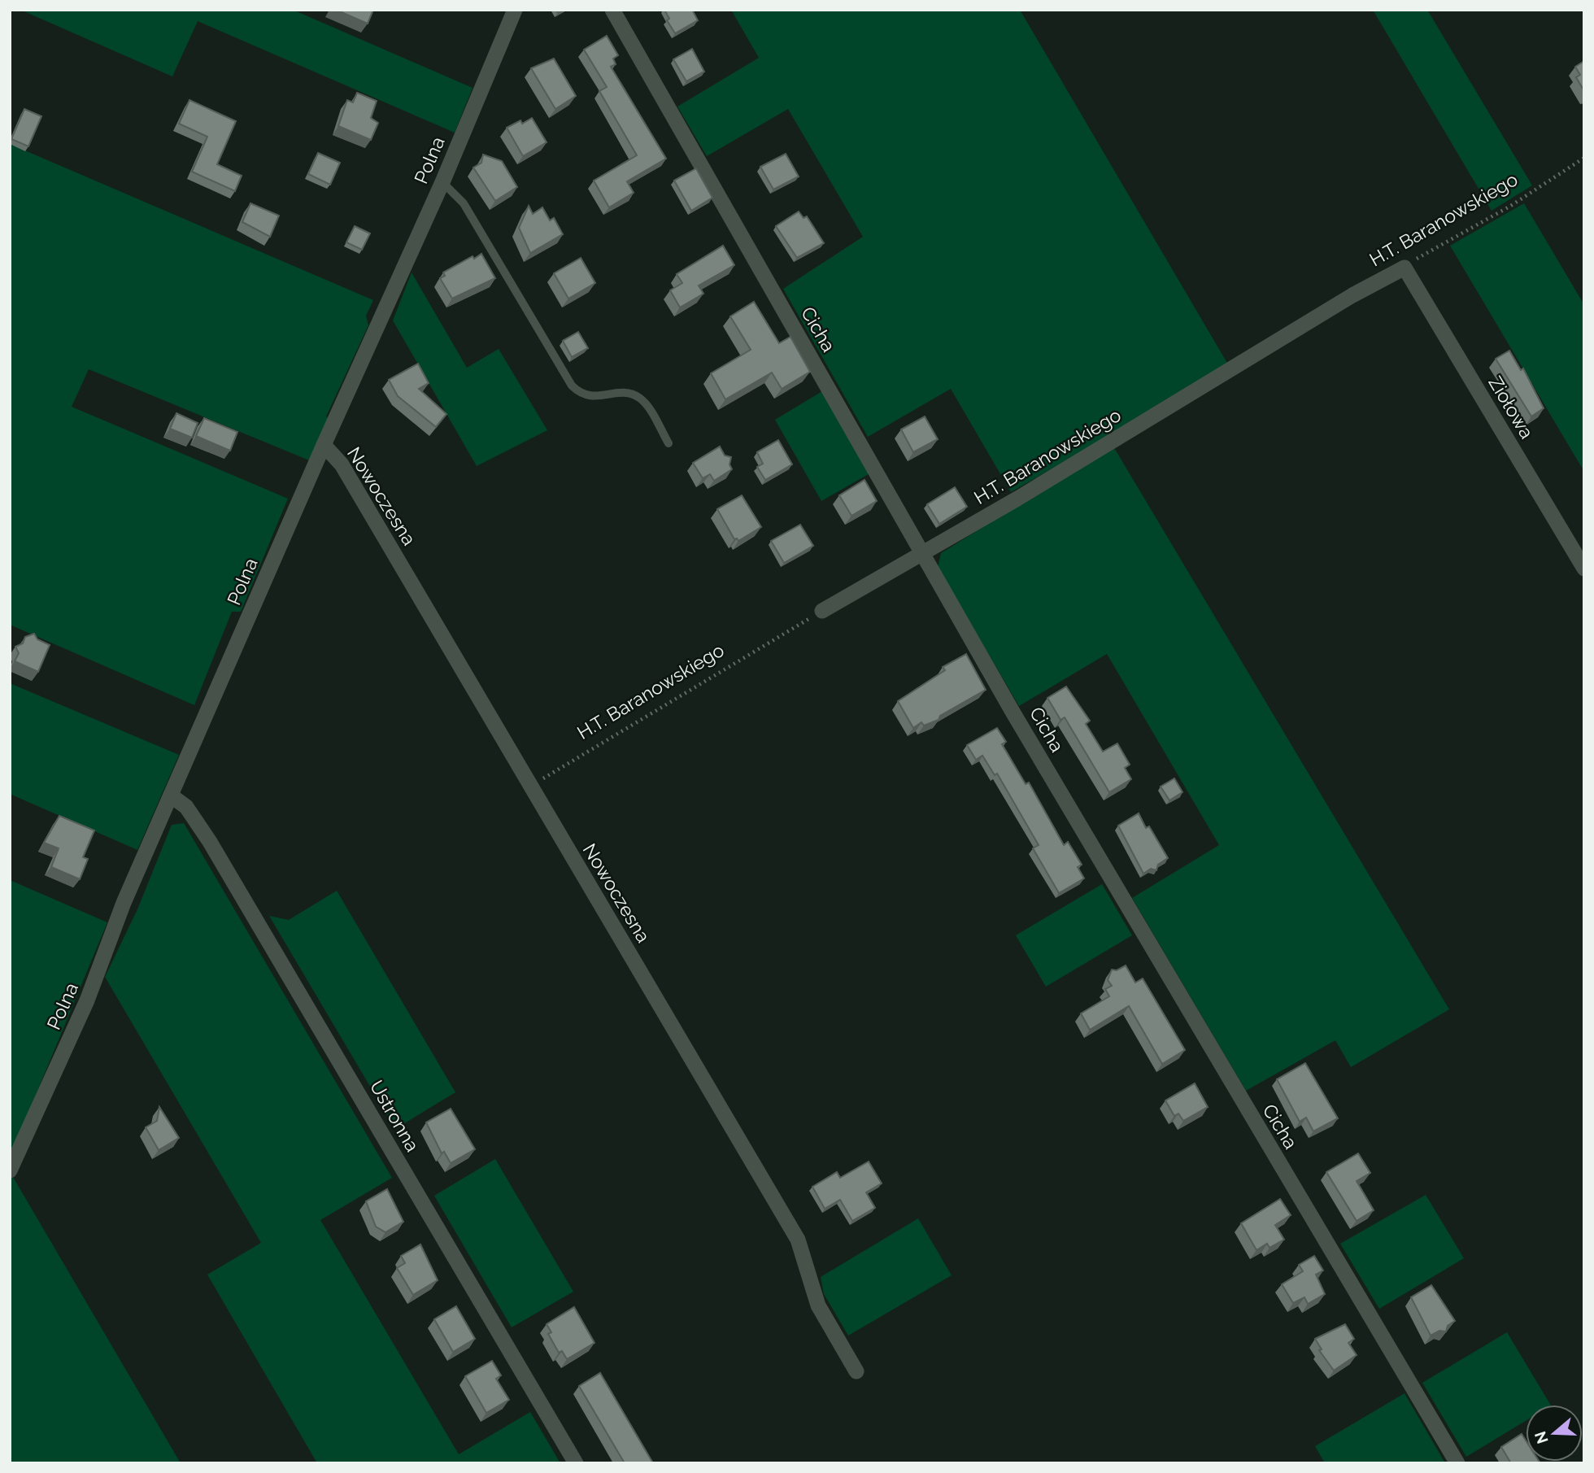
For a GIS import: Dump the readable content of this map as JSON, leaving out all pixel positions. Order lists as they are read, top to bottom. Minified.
{"streets":{"street":["Polna","H.T. Baranowskiego","Cicha","Ziołowa","Nowoczesna","Ustronna"]},"crossings":[["Polna","Nowoczesna"],["Polna","Ustronna"],["H.T. Baranowskiego","Cicha"],["H.T. Baranowskiego","Ziołowa"],["H.T. Baranowskiego","Nowoczesna"]],"north":"left"}
